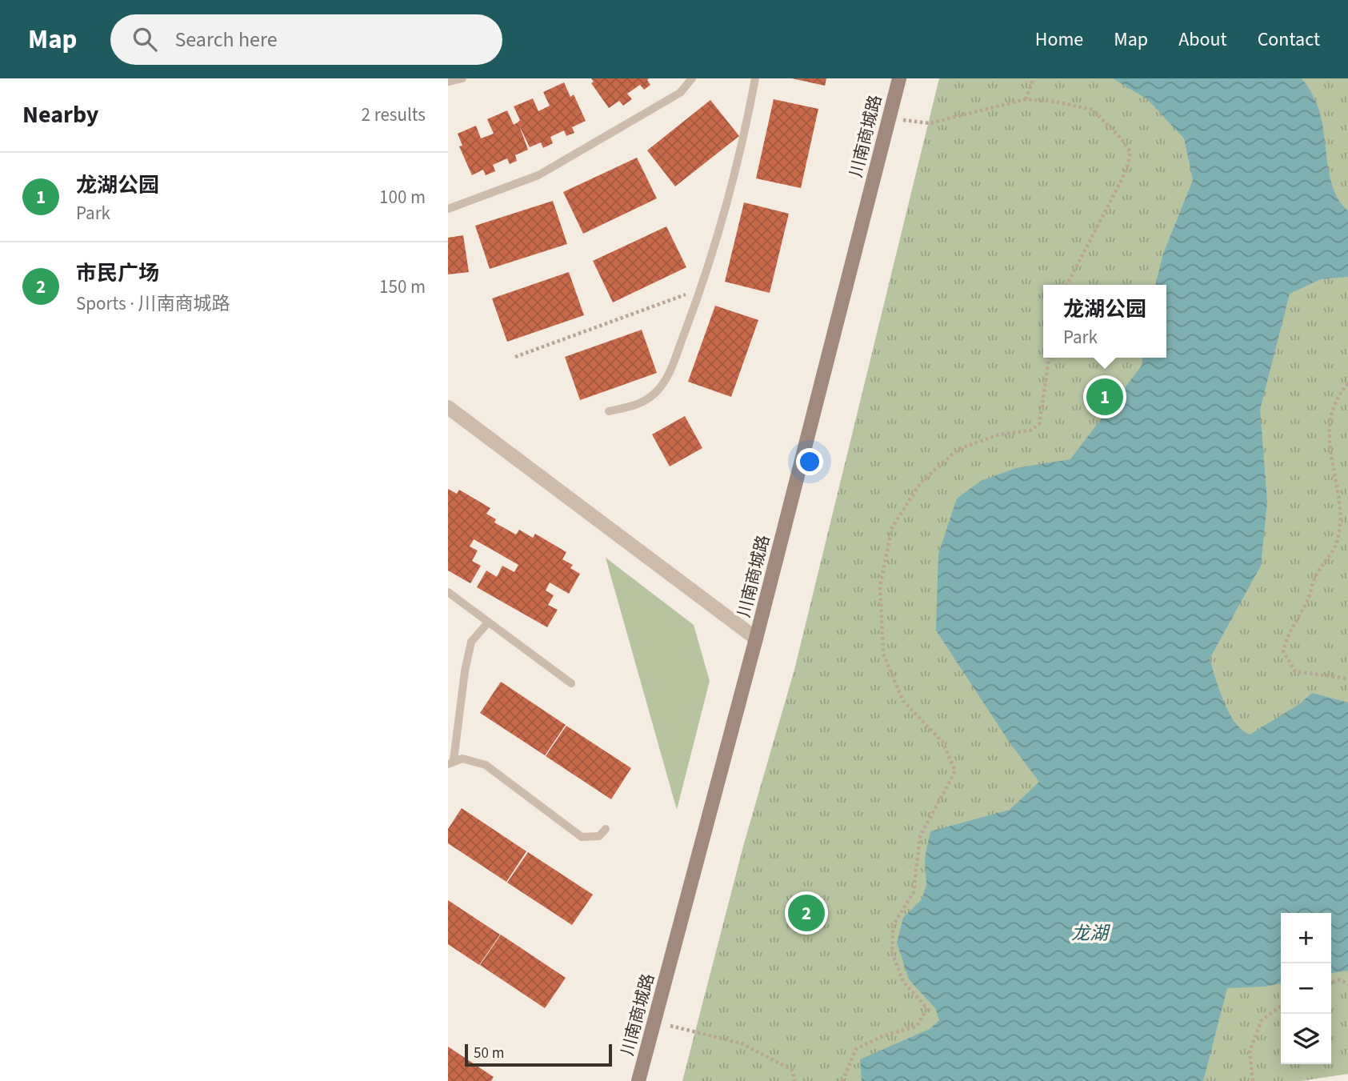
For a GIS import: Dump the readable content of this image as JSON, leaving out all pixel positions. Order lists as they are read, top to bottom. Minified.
{"streets":{"street":["川南商城路"]},"water":["龙湖"],"scale_bar":"50 m","page":{"header":"Map","search":"Search here","nav":["Home","Map","About","Contact"],"heading":["Nearby","2 results"],"list":[{"mark":"1","name":"龙湖公园","note":"Park","value":"100 m"},{"mark":"2","name":"市民广场","note":"Sports · 川南商城路","value":"150 m"}],"popup":["龙湖公园","Park"],"pins":["1","2"],"map_buttons":["+","−"],"scale":"50 m"}}
